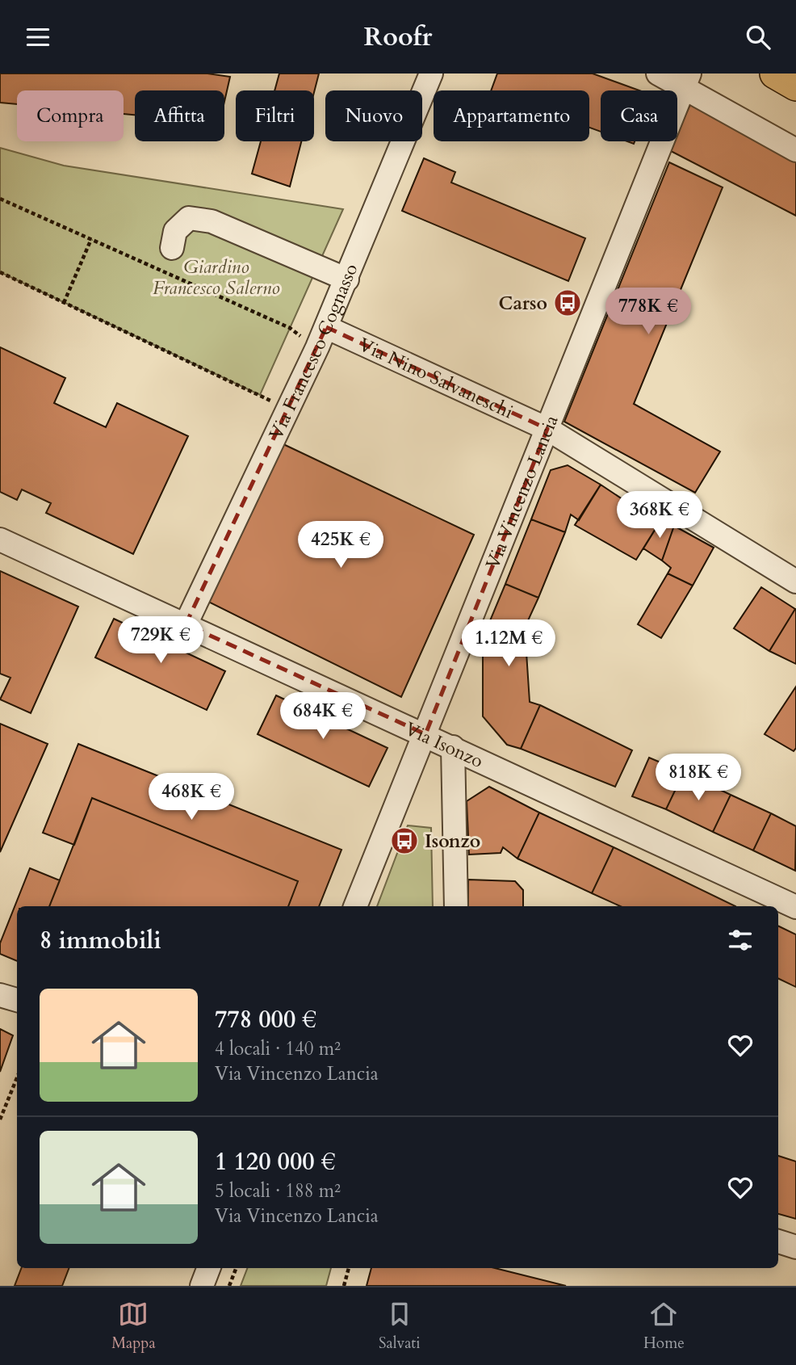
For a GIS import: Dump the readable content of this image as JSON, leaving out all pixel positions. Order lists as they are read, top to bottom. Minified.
{"streets":{"street":["Via Francesco Cognasso","Via Nino Salvaneschi","Via Vincenzo Lancia","Via Isonzo"]},"crossings":[["Via Francesco Cognasso","Via Nino Salvaneschi"],["Via Francesco Cognasso","Via Isonzo"],["Via Nino Salvaneschi","Via Vincenzo Lancia"],["Via Vincenzo Lancia","Via Isonzo"]],"parks":["Giardino Francesco Salerno"],"places":{"bus stop":["Carso","Isonzo"]},"page":{"header":"Roofr","chip":["Compra","Affitta","Filtri","Nuovo","Appartamento","Casa"],"price":["778K €","368K €","425K €","729K €","1.12M €","684K €","818K €","468K €"],"heading":"8 immobili","list":[{"name":"778 000 €","note":"4 locali · 140 m² · Via Vincenzo Lancia"},{"name":"1 120 000 €","note":"5 locali · 188 m² · Via Vincenzo Lancia"}],"tabs":["Mappa","Salvati","Home"]}}
